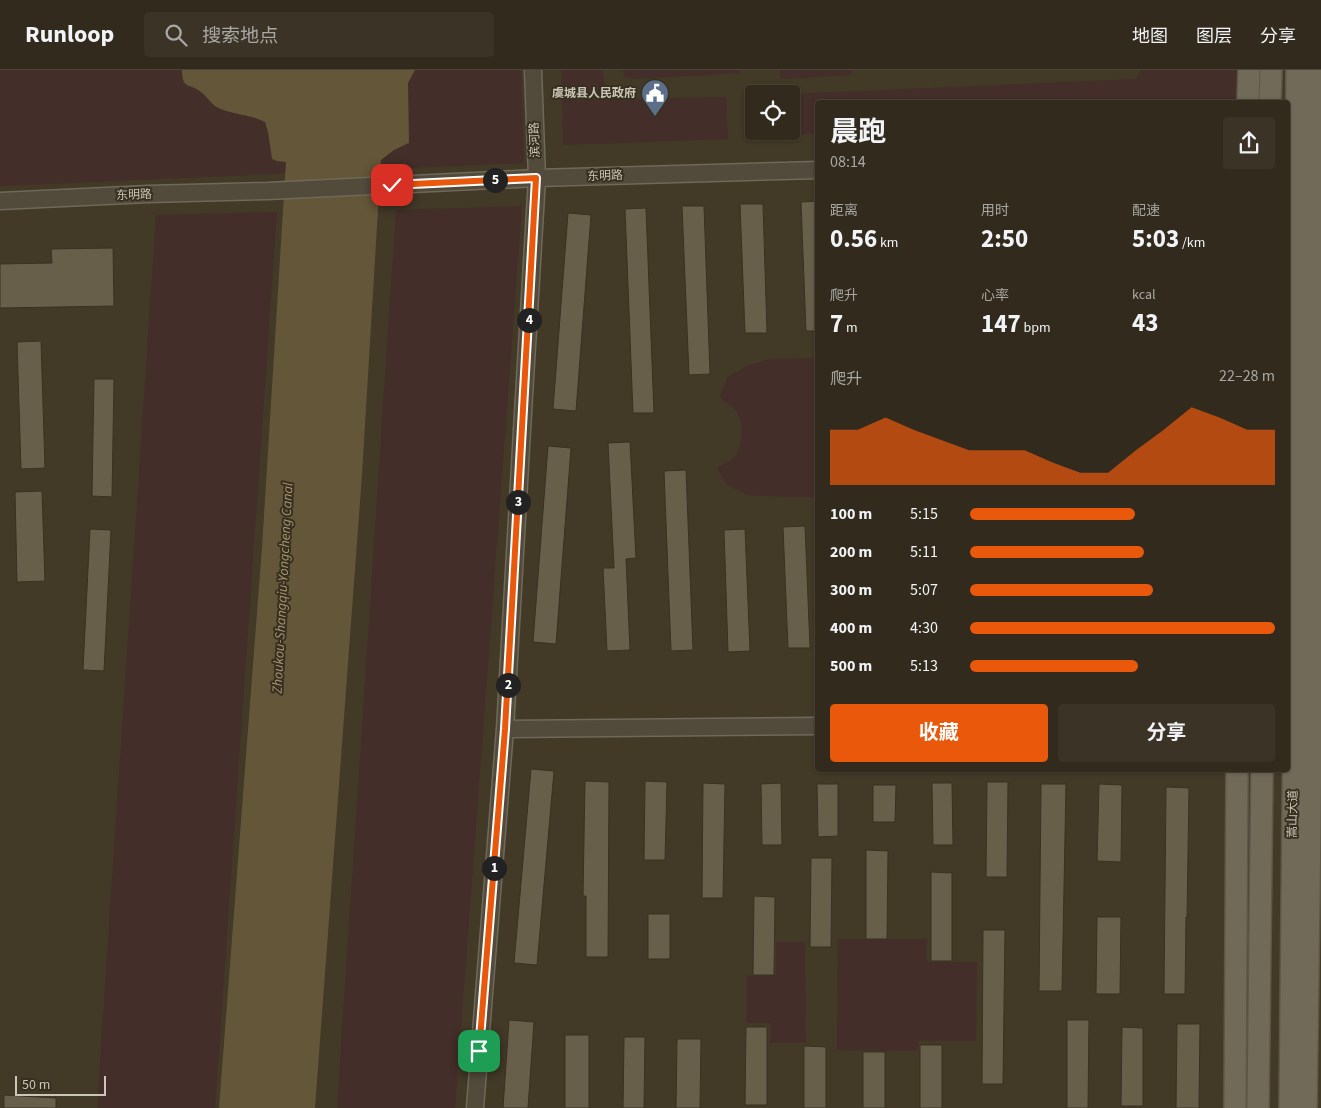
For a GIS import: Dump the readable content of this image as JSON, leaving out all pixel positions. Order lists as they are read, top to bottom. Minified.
{"streets":{"main road":["嵩山大道"],"street":["滨河路","东明路"]},"crossings":[["滨河路","东明路"]],"water":["Zhoukou-Shangqiu-Yongcheng Canal"],"places":{"public building":["虞城县人民政府"]},"scale_bar":"50 m","page":{"header":"Runloop","search":"搜索地点","nav":["地图","图层","分享"],"heading":["晨跑","08:14"],"pins":["5","4","3","2","1"],"stats":[["距离","0.56 km"],["用时","2:50"],["配速","5:03 /km"],["爬升","7 m"],["心率","147 bpm"],["kcal","43"]],"chart":["爬升","22–28 m"],"list":[{"name":"100 m","note":"5:15"},{"name":"200 m","note":"5:11"},{"name":"300 m","note":"5:07"},{"name":"400 m","note":"4:30"},{"name":"500 m","note":"5:13"}],"buttons":["收藏","分享"],"scale":"50 m"}}
